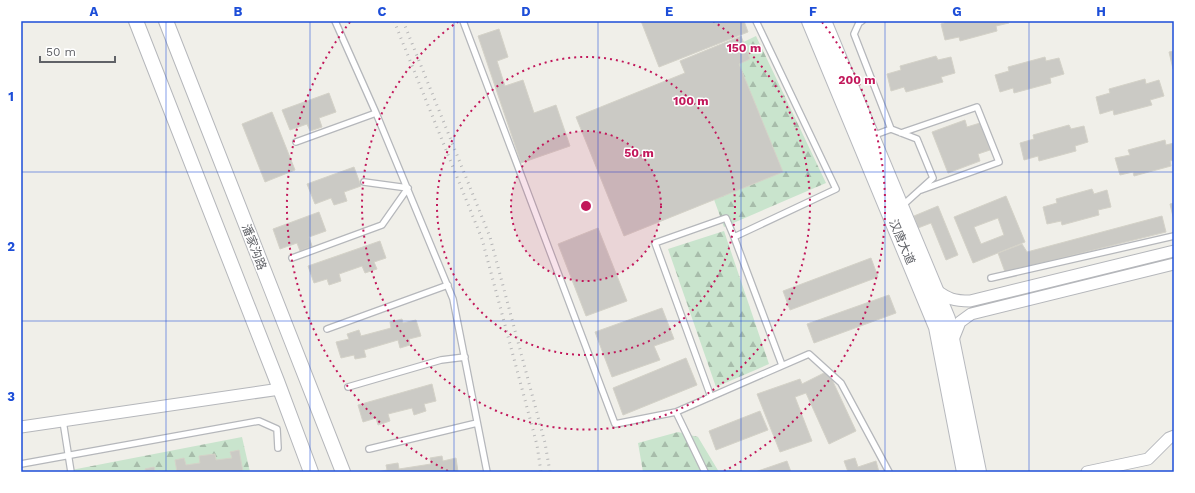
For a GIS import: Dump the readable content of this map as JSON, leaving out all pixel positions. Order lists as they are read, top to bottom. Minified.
{"streets":{"main road":["汉唐大道"],"street":["潘家沟路"]},"scale_bar":"50 m","grid":{"columns":["A","B","C","D","E","F","G","H"],"rows":["1","2","3"]},"rings":["150 m","200 m","100 m","50 m"]}
